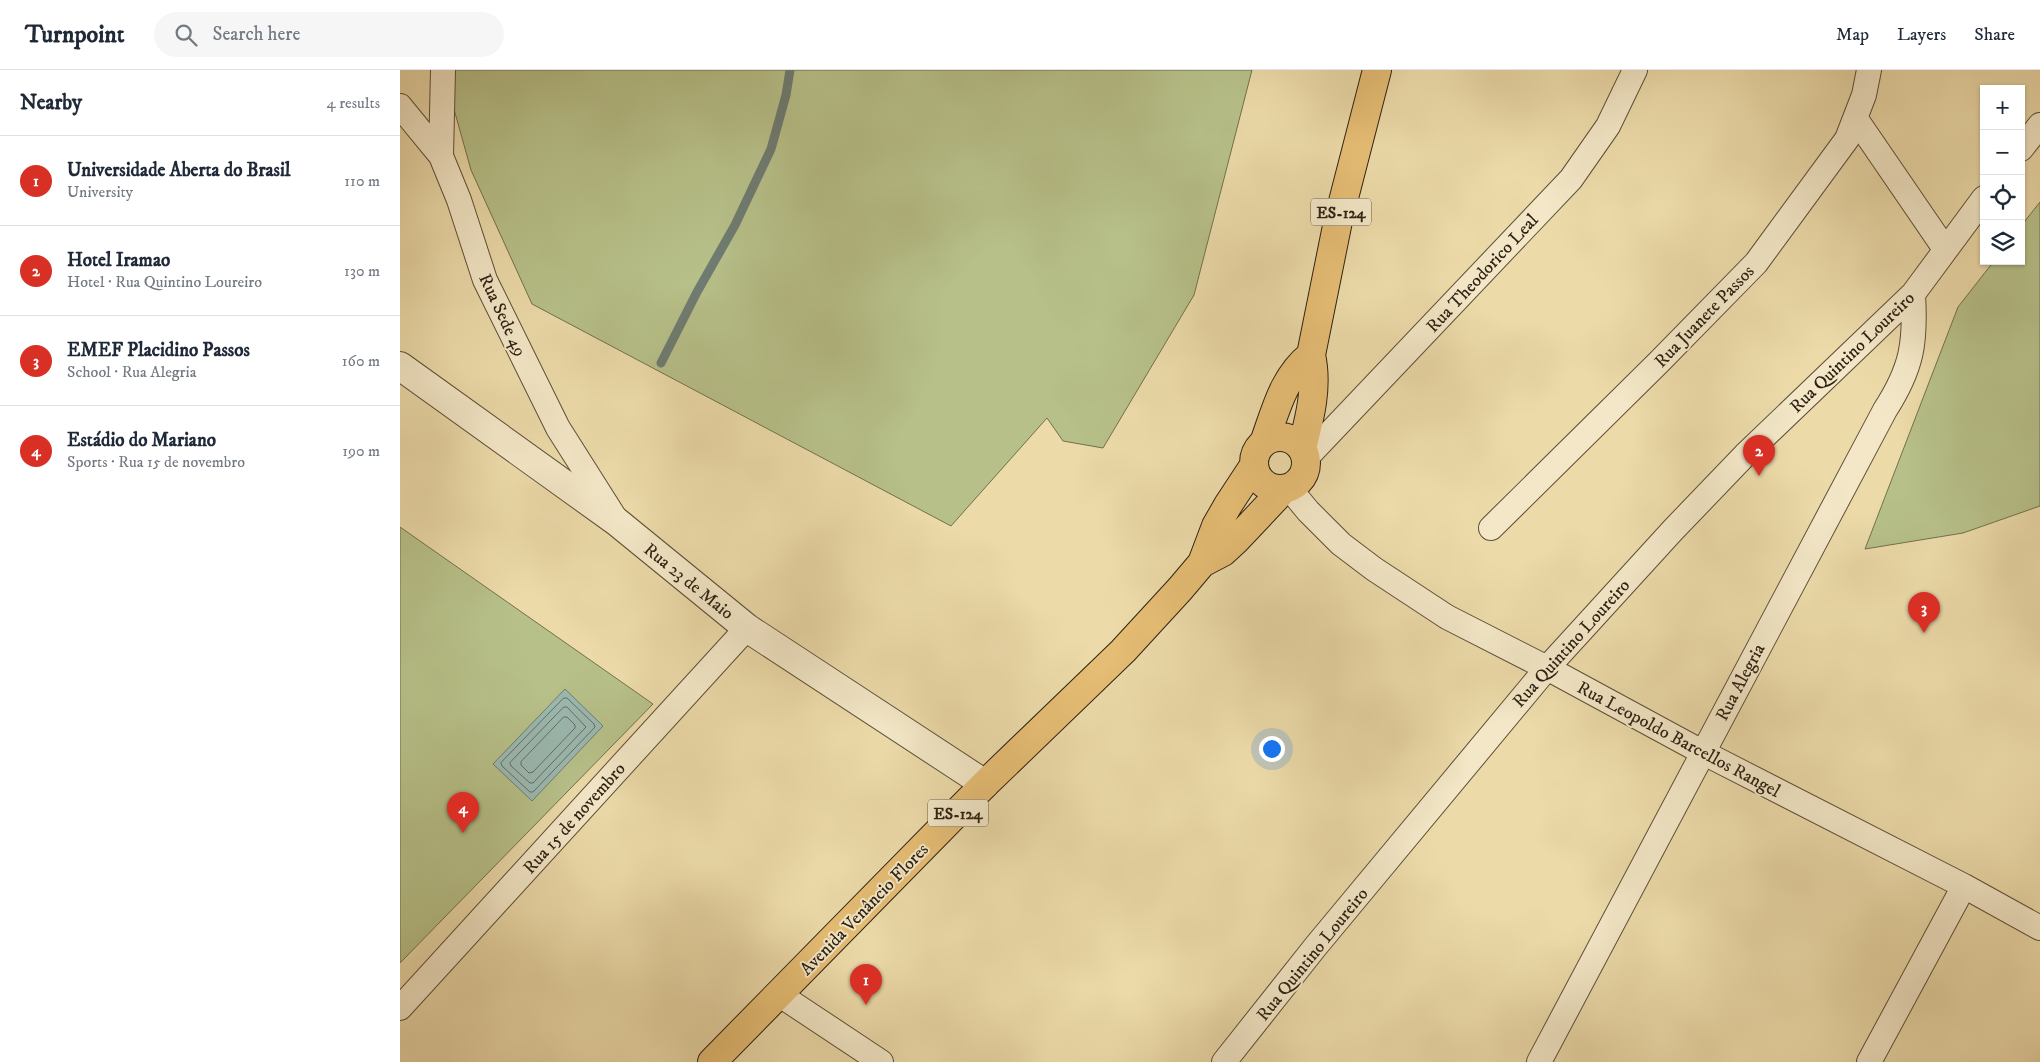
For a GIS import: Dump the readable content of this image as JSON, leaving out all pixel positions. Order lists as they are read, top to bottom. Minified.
{"streets":{"main road":["ES-124","Avenida Venâncio Flores"],"street":["Rua Theodorico Leal","Rua Sede 49","Rua Juanete Passos","Rua Quintino Loureiro","Rua 23 de Maio","Rua Alegria","Rua Leopoldo Barcellos Rangel","Rua 15 de novembro"]},"crossings":[["ES-124","Rua Theodorico Leal"],["ES-124","Rua Leopoldo Barcellos Rangel"],["ES-124","Avenida Venâncio Flores"],["Rua Theodorico Leal","Rua Leopoldo Barcellos Rangel"],["Rua Theodorico Leal","Avenida Venâncio Flores"],["Rua Sede 49","Rua 23 de Maio"],["Rua Quintino Loureiro","Rua Alegria"],["Rua Quintino Loureiro","Rua Leopoldo Barcellos Rangel"],["Rua 23 de Maio","Rua 15 de novembro"],["Rua 23 de Maio","Avenida Venâncio Flores"],["Rua Alegria","Rua Leopoldo Barcellos Rangel"],["Rua Leopoldo Barcellos Rangel","Avenida Venâncio Flores"]],"page":{"header":"Turnpoint","search":"Search here","nav":["Map","Layers","Share"],"heading":["Nearby","4 results"],"map_buttons":["+","−"],"list":[{"mark":"1","name":"Universidade Aberta do Brasil","note":"University","value":"110 m"},{"mark":"2","name":"Hotel Iramao","note":"Hotel · Rua Quintino Loureiro","value":"130 m"},{"mark":"3","name":"EMEF Placidino Passos","note":"School · Rua Alegria","value":"160 m"},{"mark":"4","name":"Estádio do Mariano","note":"Sports · Rua 15 de novembro","value":"190 m"}],"pins":["2","3","4","1"]}}
